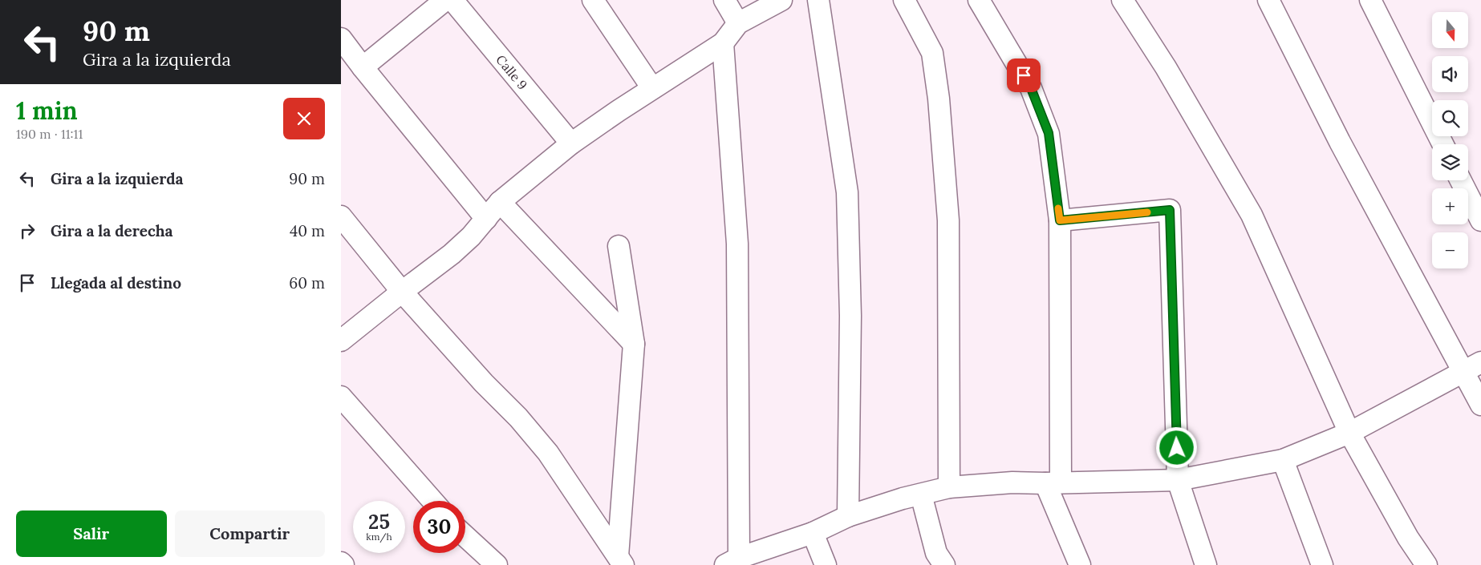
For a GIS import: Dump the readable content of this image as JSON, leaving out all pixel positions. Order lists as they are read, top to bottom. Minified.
{"streets":{"street":["Calle 9"]},"north":"bottom","page":{"turn":["90 m","Gira a la izquierda"],"map_buttons":["+","−"],"heading":["1 min","190 m · 11:11"],"list":[{"name":"Gira a la izquierda","value":"90 m"},{"name":"Gira a la derecha","value":"40 m"},{"name":"Llegada al destino","value":"60 m"}],"speed":"25 km/h","limit":"30","buttons":["Salir","Compartir"]}}
